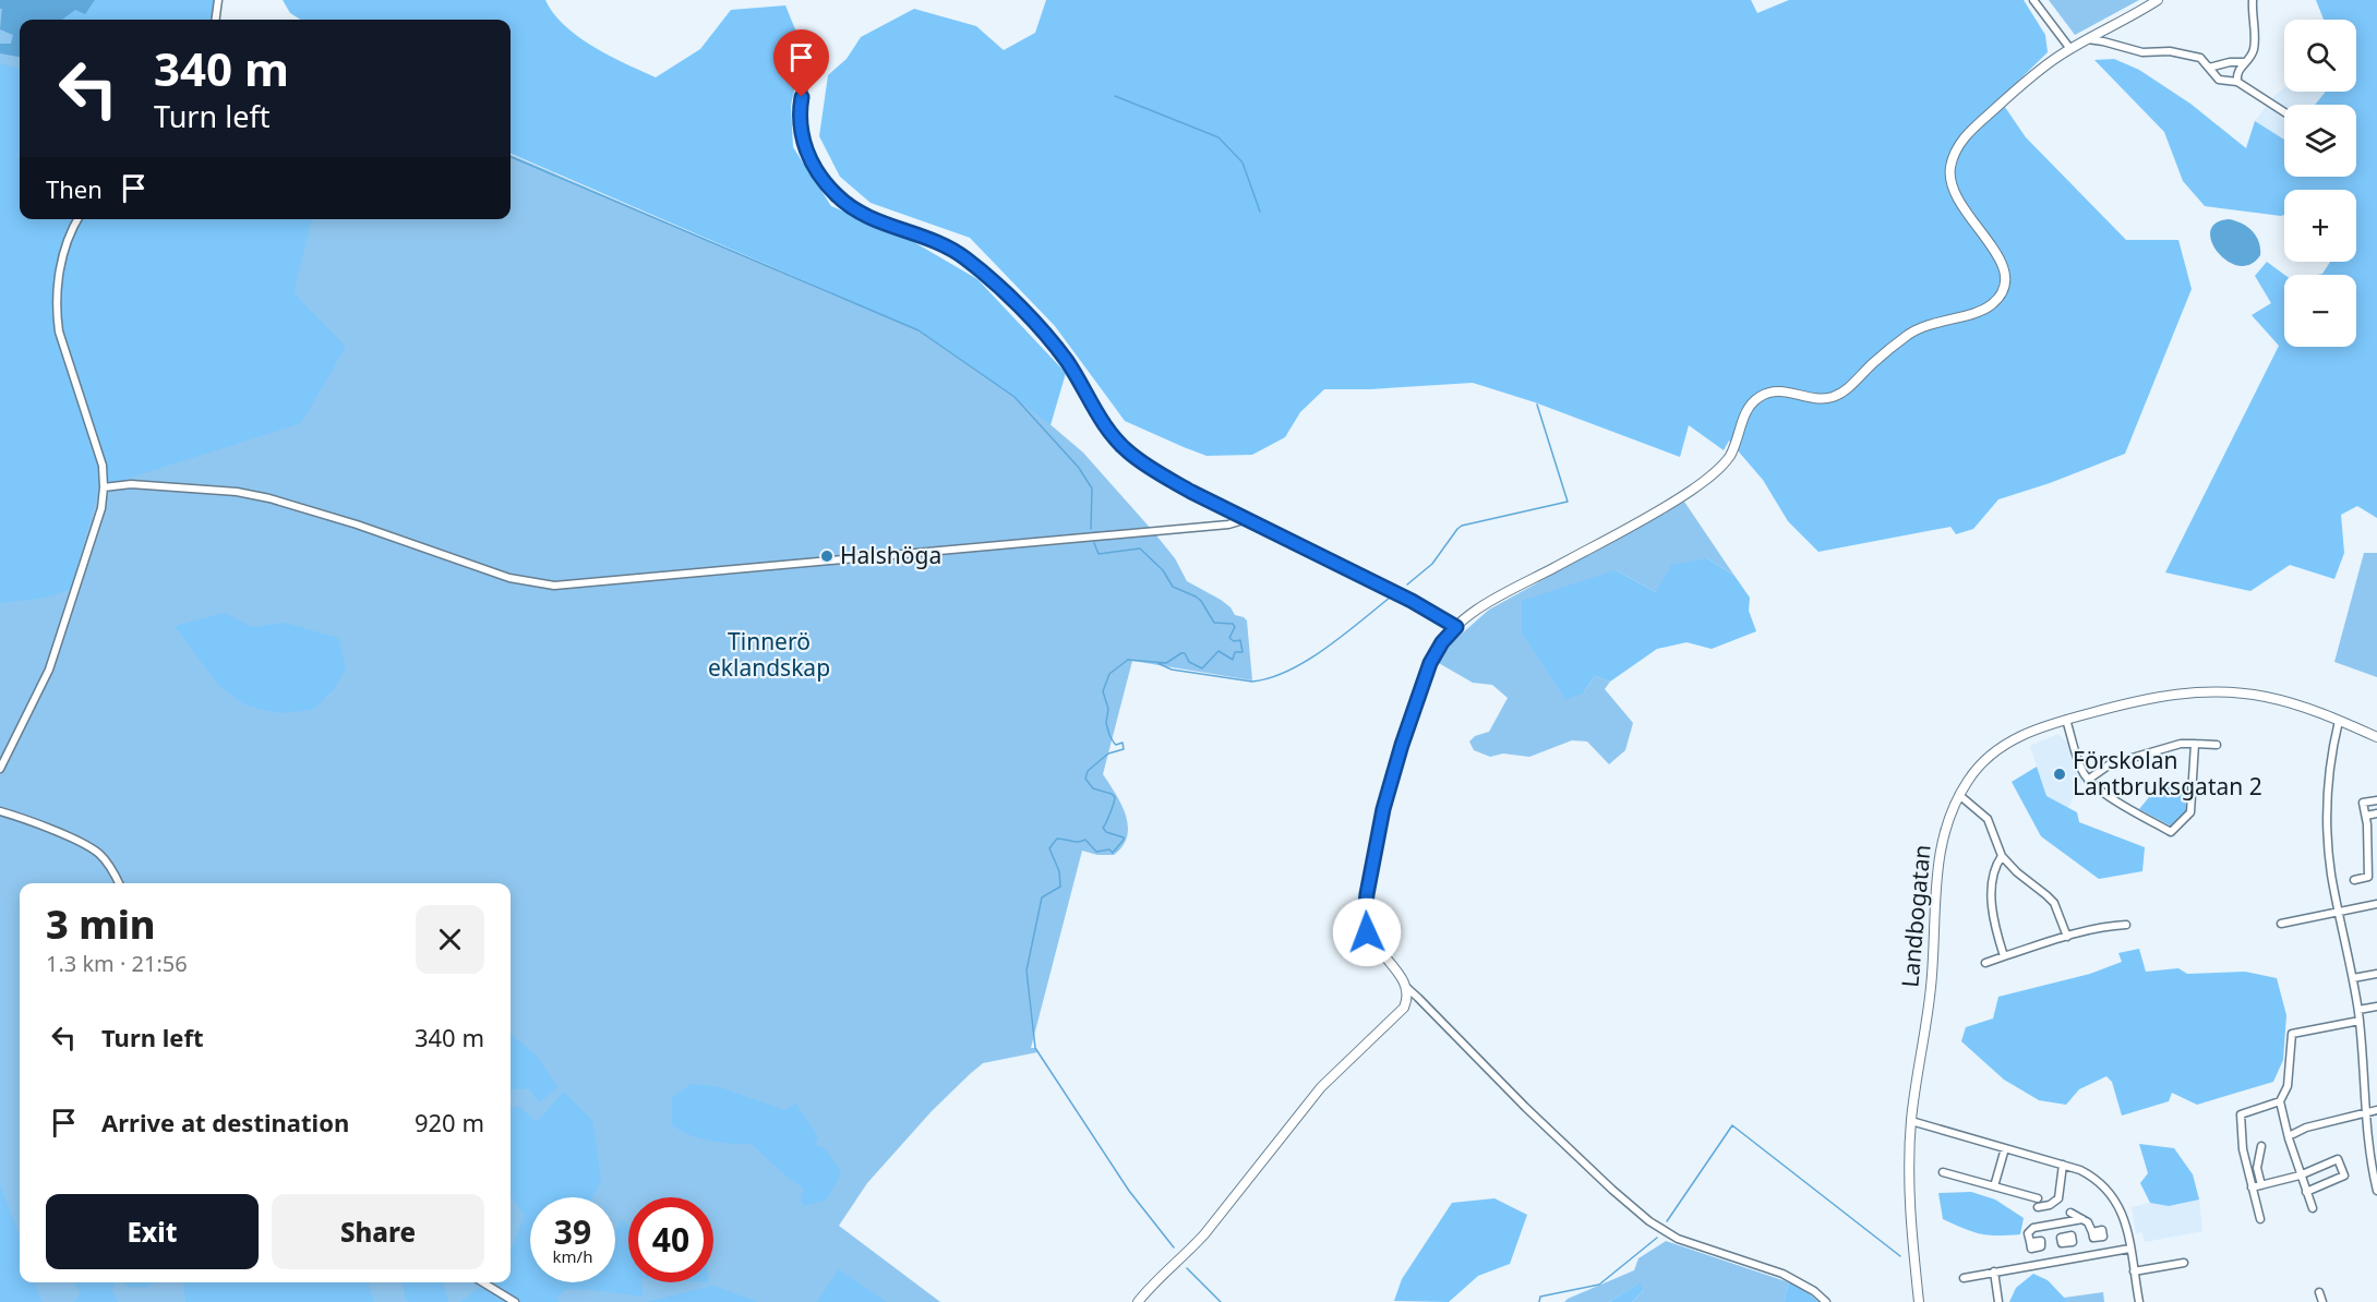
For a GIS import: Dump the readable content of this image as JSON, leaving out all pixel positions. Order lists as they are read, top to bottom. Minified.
{"streets":{"street":["Landbogatan"]},"parks":["Tinnerö eklandskap"],"places":["Halshöga","Förskolan Lantbruksgatan 2"],"page":{"map_buttons":["+","−"],"turn":["340 m","Turn left"],"then":"Then","heading":["3 min","1.3 km · 21:56"],"list":[{"name":"Turn left","value":"340 m"},{"name":"Arrive at destination","value":"920 m"}],"buttons":["Exit","Share"],"speed":"39 km/h","limit":"40"}}
